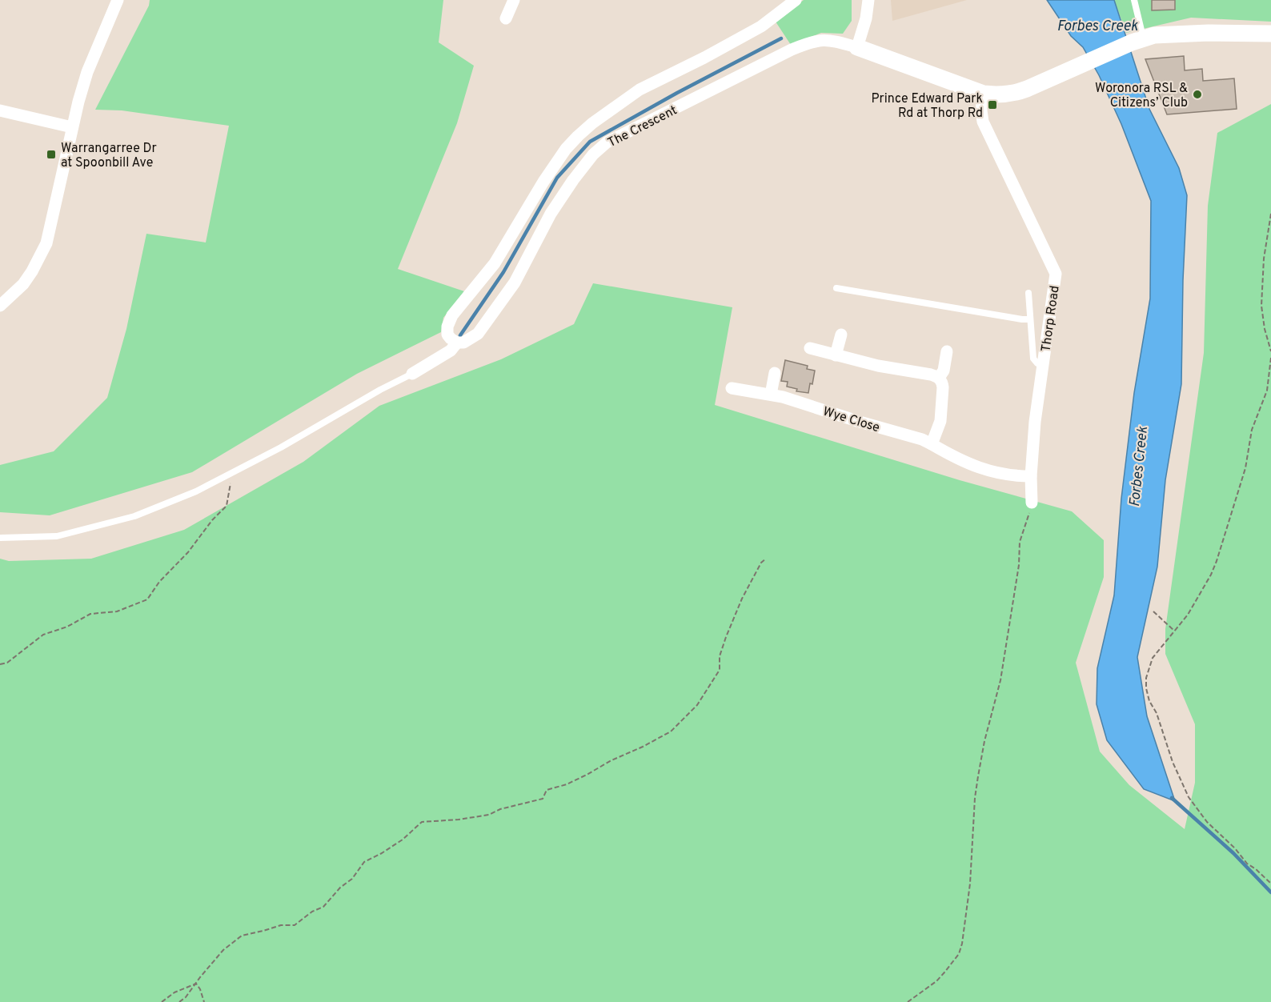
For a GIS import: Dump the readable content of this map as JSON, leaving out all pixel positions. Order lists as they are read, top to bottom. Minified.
{"streets":{"street":["The Crescent","Thorp Road","Wye Close"]},"crossings":[["Thorp Road","Wye Close"]],"water":["Forbes Creek"],"places":{"other":["Woronora RSL & Citizens’ Club"],"transit":["Prince Edward Park Rd at Thorp Rd","Warrangarree Dr at Spoonbill Ave"]}}
